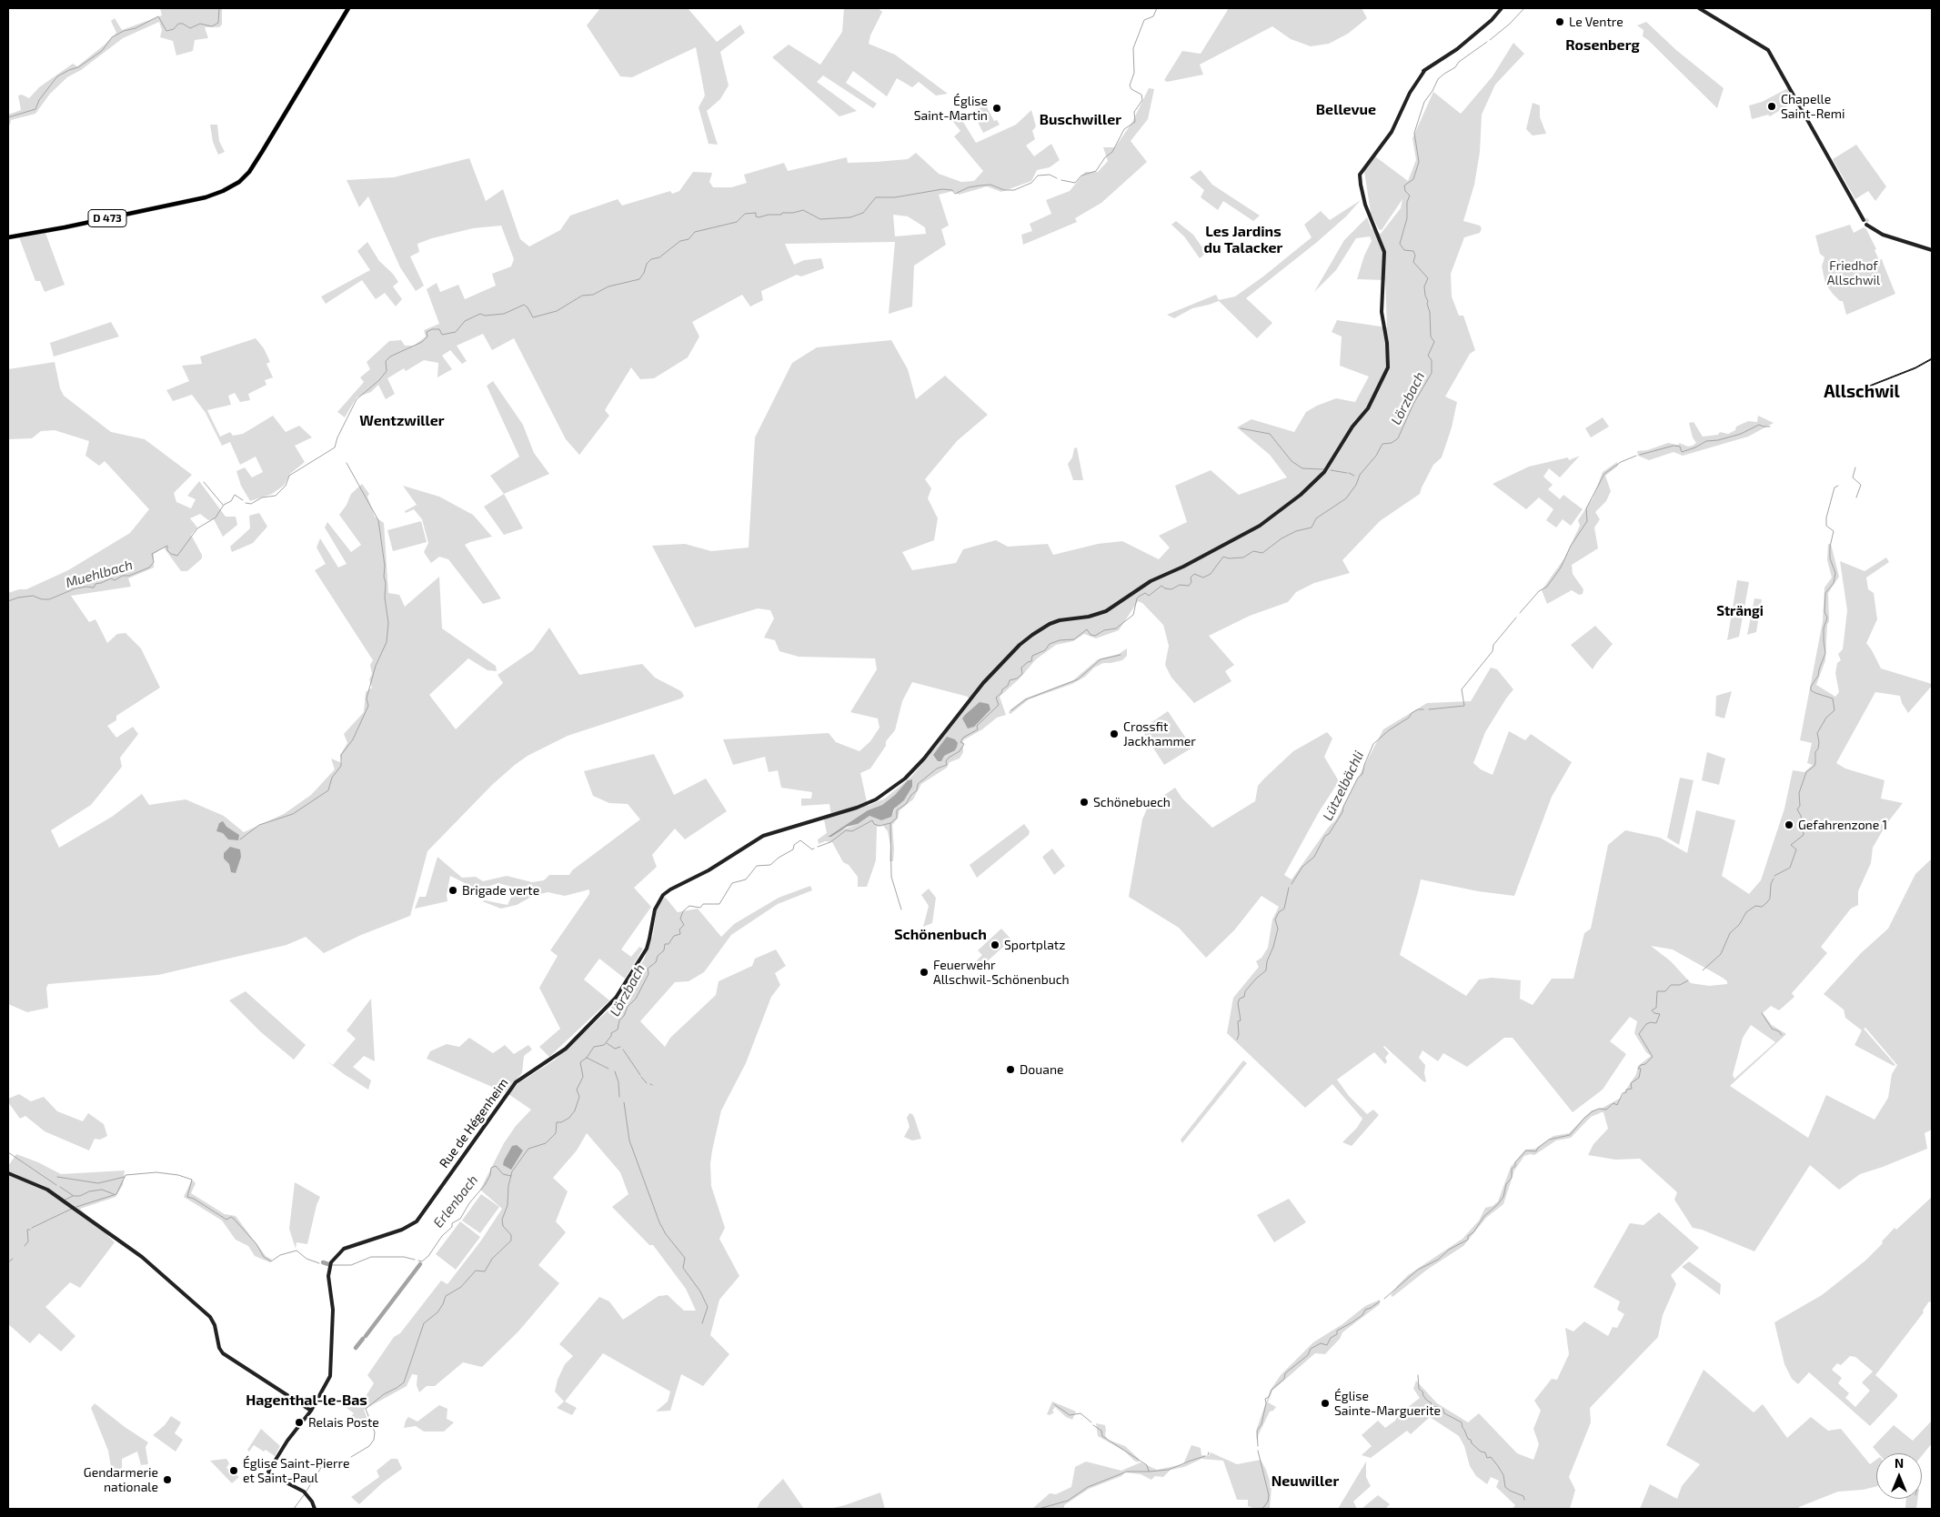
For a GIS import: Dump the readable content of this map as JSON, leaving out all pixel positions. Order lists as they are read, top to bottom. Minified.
{"streets":{"main road":["D 473","Rue de Hégenheim"]},"districts":["Rosenberg","Bellevue","Buschwiller","Les Jardins du Talacker","Allschwil","Wentzwiller","Strängi","Schönenbuch","Hagenthal-le-Bas","Neuwiller"],"water":["Lörzbach","Muehlbach","Lützelbächli","Erlenbach"],"parks":["Friedhof Allschwil"],"places":["Le Ventre","Chapelle Saint-Remi","Église Saint-Martin","Crossfit Jackhammer","Schönebuech","Gefahrenzone 1","Brigade verte","Sportplatz","Feuerwehr Allschwil-Schönenbuch","Douane","Église Sainte-Marguerite","Relais Poste","Église Saint-Pierre et Saint-Paul","Gendarmerie nationale"],"north":"top"}
